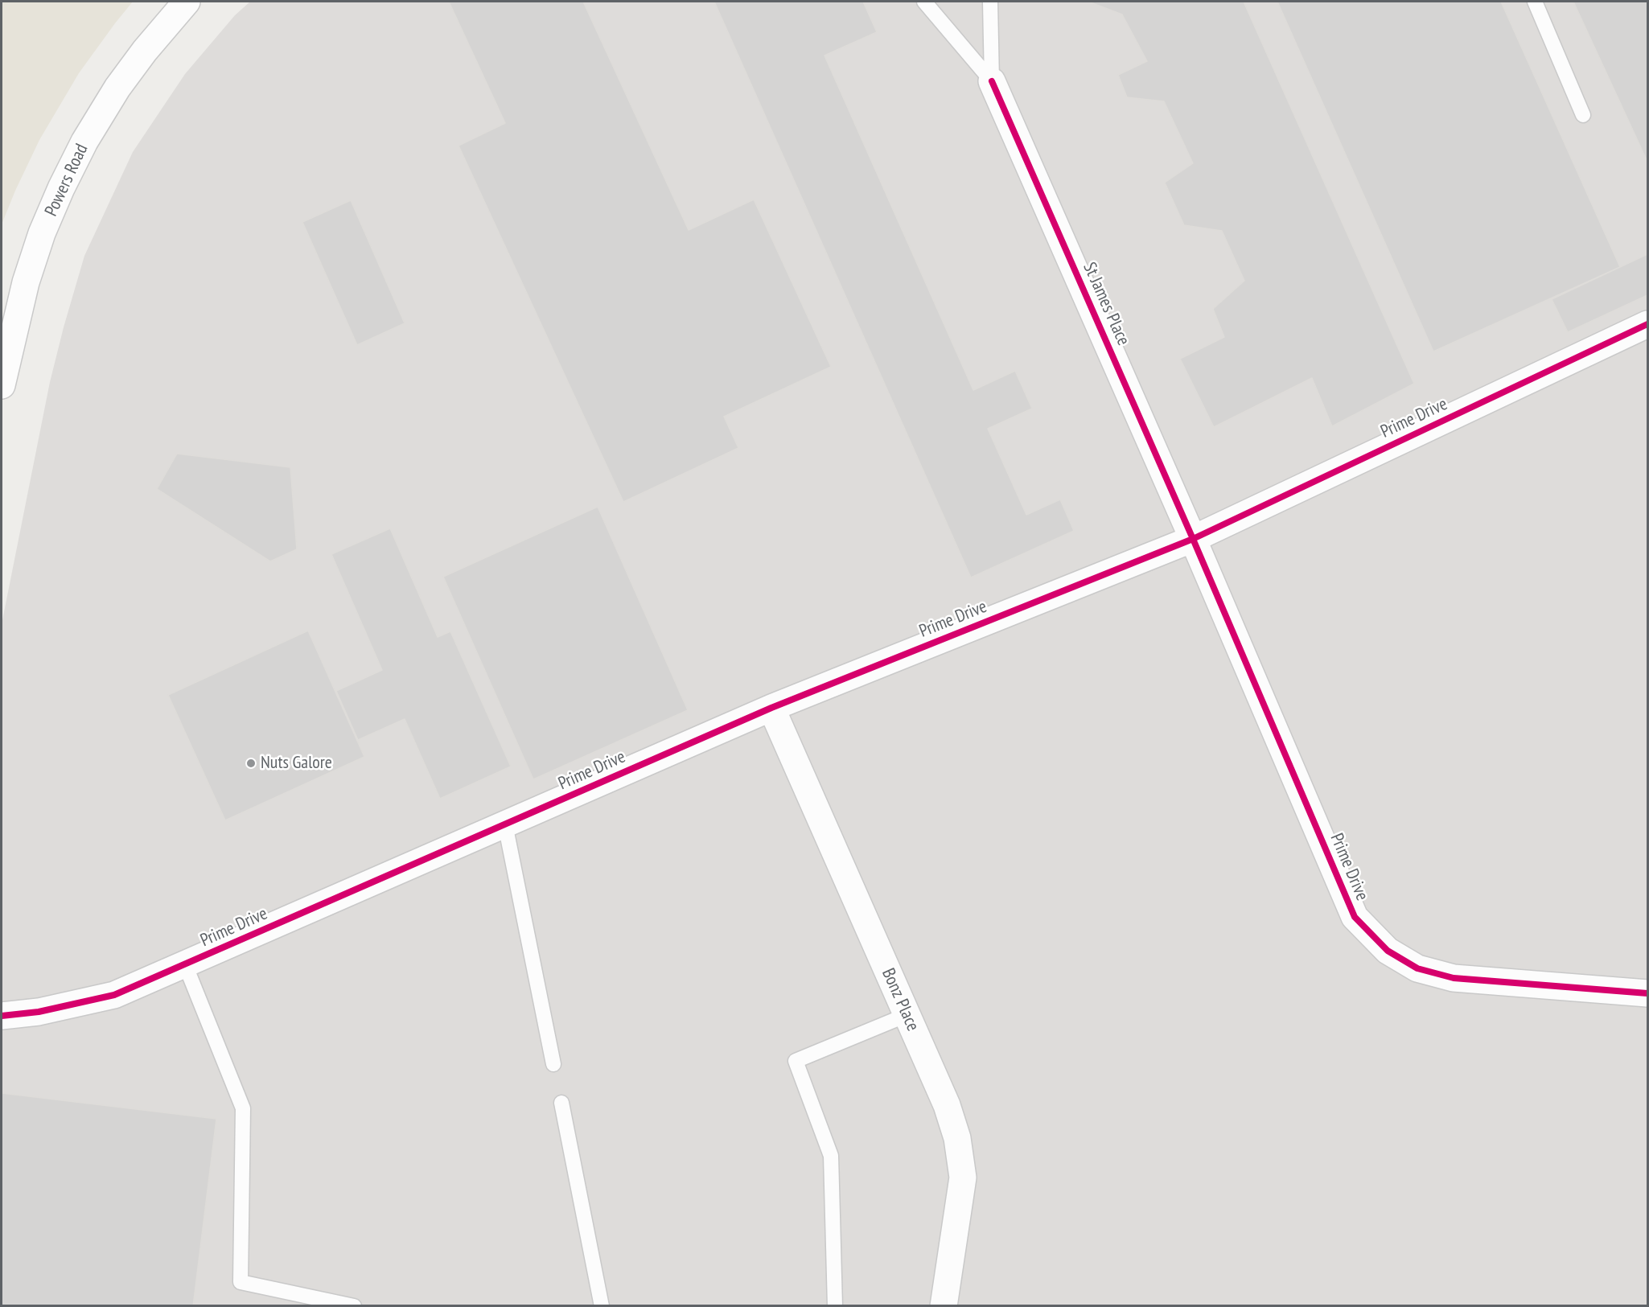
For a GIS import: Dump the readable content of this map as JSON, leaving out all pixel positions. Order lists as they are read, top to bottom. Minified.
{"streets":{"street":["Powers Road","St James Place","Prime Drive","Bonz Place"]},"crossings":[["St James Place","Prime Drive"],["Prime Drive","Bonz Place"]],"places":["Nuts Galore"]}
